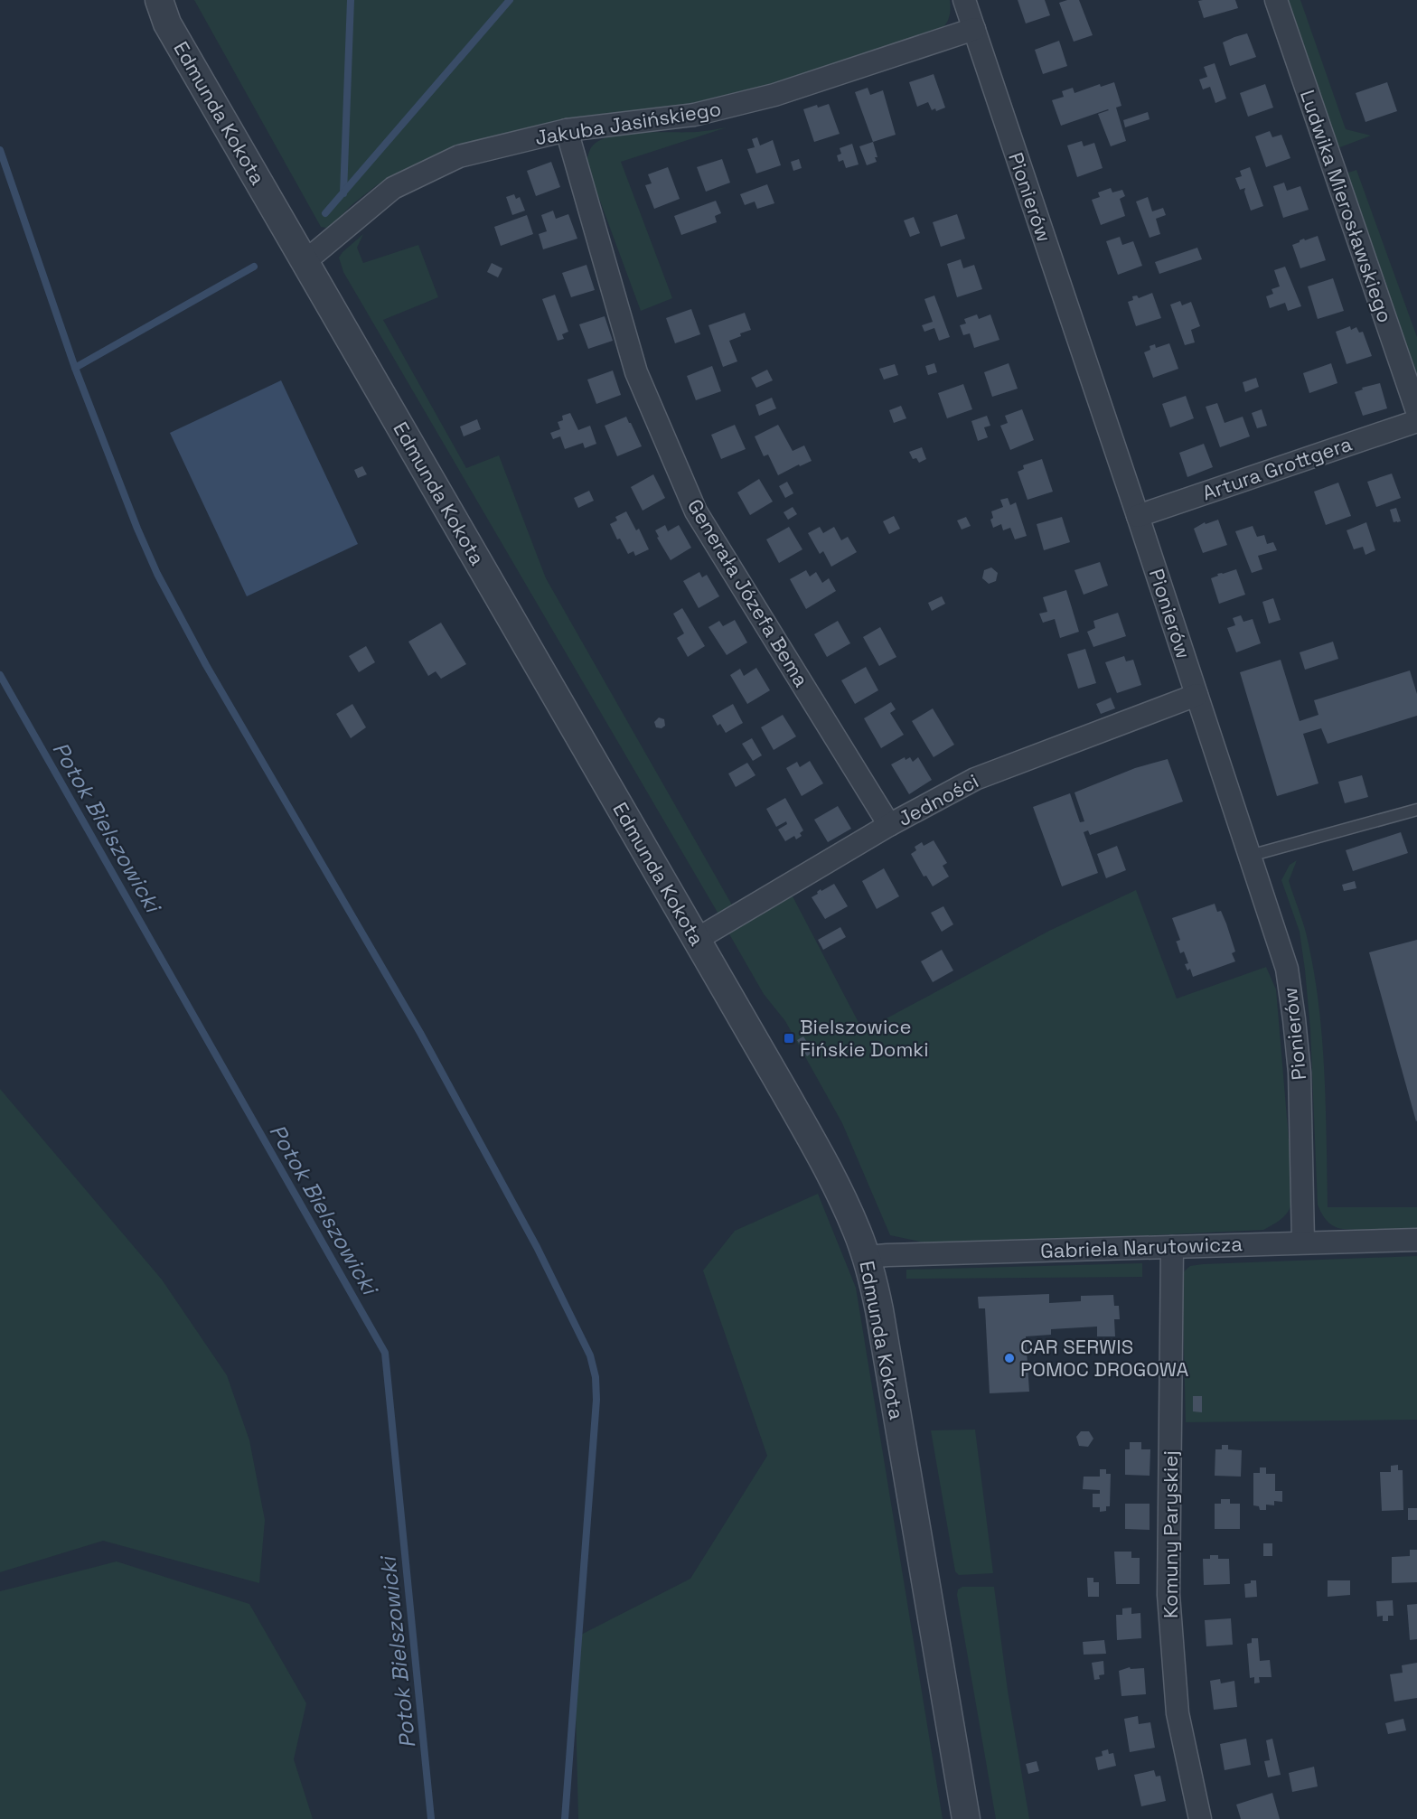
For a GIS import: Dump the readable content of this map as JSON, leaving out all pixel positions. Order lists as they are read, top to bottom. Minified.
{"streets":{"street":["Edmunda Kokota","Jakuba Jasińskiego","Pionierów","Ludwika Mierosławskiego","Artura Grottgera","Generała Józefa Bema","Jedności","Gabriela Narutowicza","Komuny Paryskiej"]},"crossings":[["Edmunda Kokota","Jakuba Jasińskiego"],["Edmunda Kokota","Jedności"],["Edmunda Kokota","Gabriela Narutowicza"],["Jakuba Jasińskiego","Pionierów"],["Jakuba Jasińskiego","Generała Józefa Bema"],["Pionierów","Artura Grottgera"],["Pionierów","Jedności"],["Pionierów","Gabriela Narutowicza"],["Generała Józefa Bema","Jedności"],["Gabriela Narutowicza","Komuny Paryskiej"]],"water":["Potok Bielszowicki"],"places":{"transit":["Bielszowice Fińskie Domki"],"other":["CAR SERWIS POMOC DROGOWA"]}}
